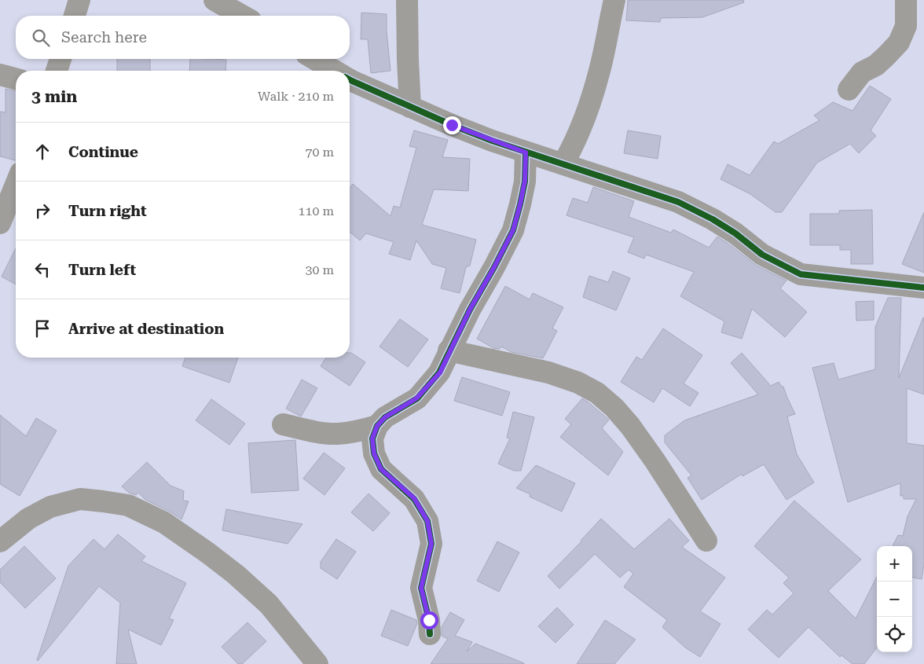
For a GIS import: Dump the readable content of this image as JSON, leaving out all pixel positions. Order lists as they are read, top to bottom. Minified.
{"page":{"search":"Search here","heading":["3 min","Walk · 210 m"],"list":[["Continue","70 m"],["Turn right","110 m"],["Turn left","30 m"],"Arrive at destination"],"map_buttons":["+","−"]}}
